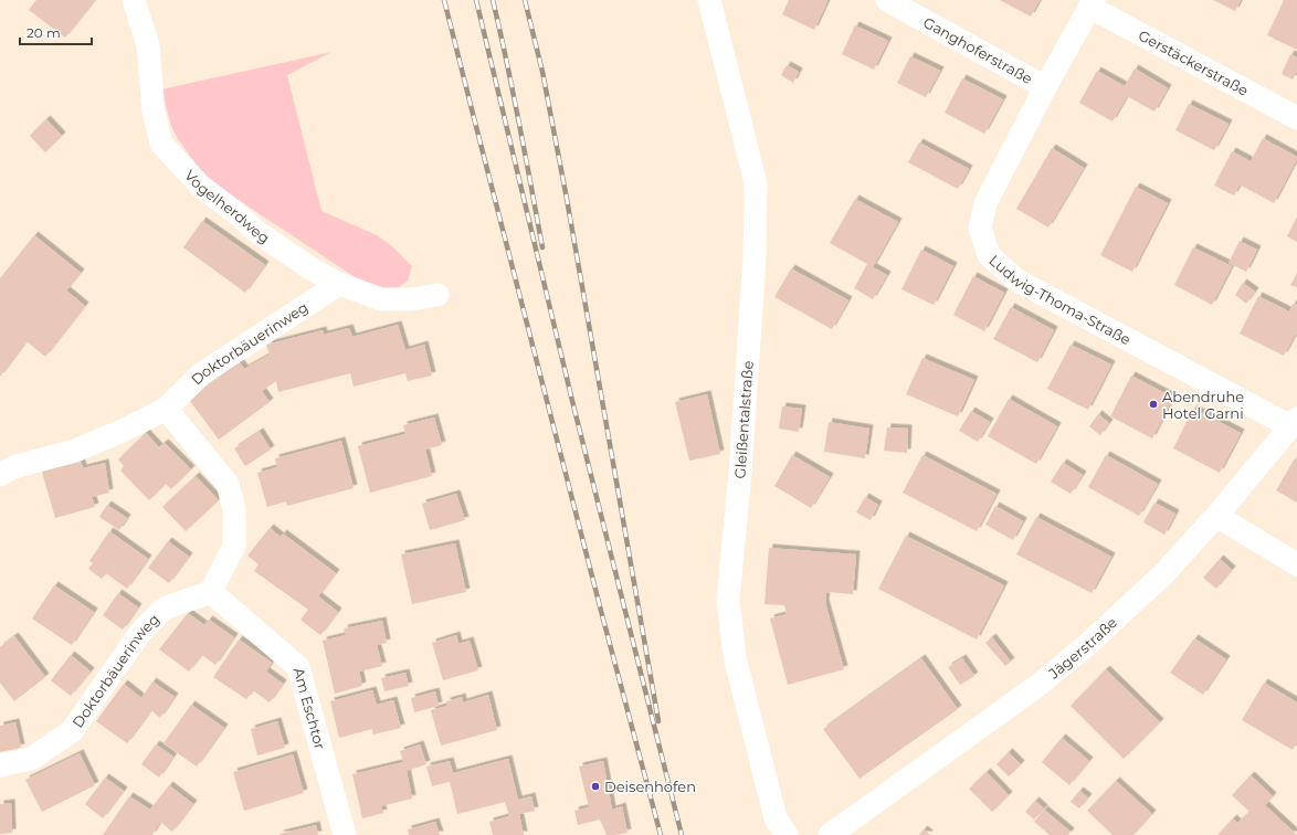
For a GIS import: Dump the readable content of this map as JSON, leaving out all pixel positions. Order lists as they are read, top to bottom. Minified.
{"streets":{"street":["Ganghoferstraße","Gerstäckerstraße","Vogelherdweg","Ludwig-Thoma-Straße","Doktorbäuerinweg","Gleißentalstraße","Jägerstraße","Am Eschtor"]},"crossings":[["Ganghoferstraße","Ludwig-Thoma-Straße"],["Gerstäckerstraße","Ludwig-Thoma-Straße"],["Vogelherdweg","Doktorbäuerinweg"],["Ludwig-Thoma-Straße","Jägerstraße"],["Doktorbäuerinweg","Am Eschtor"]],"places":["Abendruhe Hotel Garni","Deisenhofen"],"scale_bar":"20 m"}
